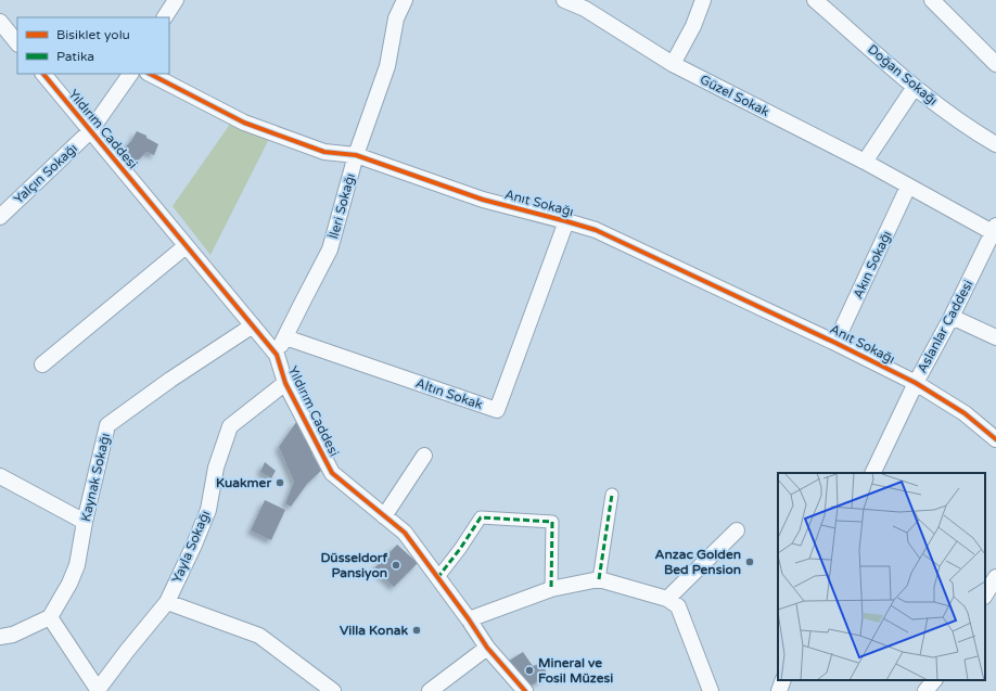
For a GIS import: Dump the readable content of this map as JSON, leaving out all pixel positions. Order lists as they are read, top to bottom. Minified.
{"streets":{"street":["Doğan Sokağı","Güzel Sokak","Yıldırım Caddesi","Yalçın Sokağı","Anıt Sokağı","İleri Sokağı","Akın Sokağı","Aslanlar Caddesi","Altın Sokak","Kaynak Sokağı","Yayla Sokağı"]},"crossings":[["Güzel Sokak","Akın Sokağı"],["Güzel Sokak","Aslanlar Caddesi"],["Yıldırım Caddesi","Yalçın Sokağı"],["Yıldırım Caddesi","İleri Sokağı"],["Yıldırım Caddesi","Kaynak Sokağı"],["Yıldırım Caddesi","Yayla Sokağı"],["Anıt Sokağı","İleri Sokağı"],["Anıt Sokağı","Akın Sokağı"],["Anıt Sokağı","Aslanlar Caddesi"],["Anıt Sokağı","Altın Sokak"],["İleri Sokağı","Altın Sokak"]],"places":["Kuakmer","Anzac Golden Bed Pension","Düsseldorf Pansiyon","Villa Konak","Mineral ve Fosil Müzesi"],"legend":["Bisiklet yolu","Patika"]}
